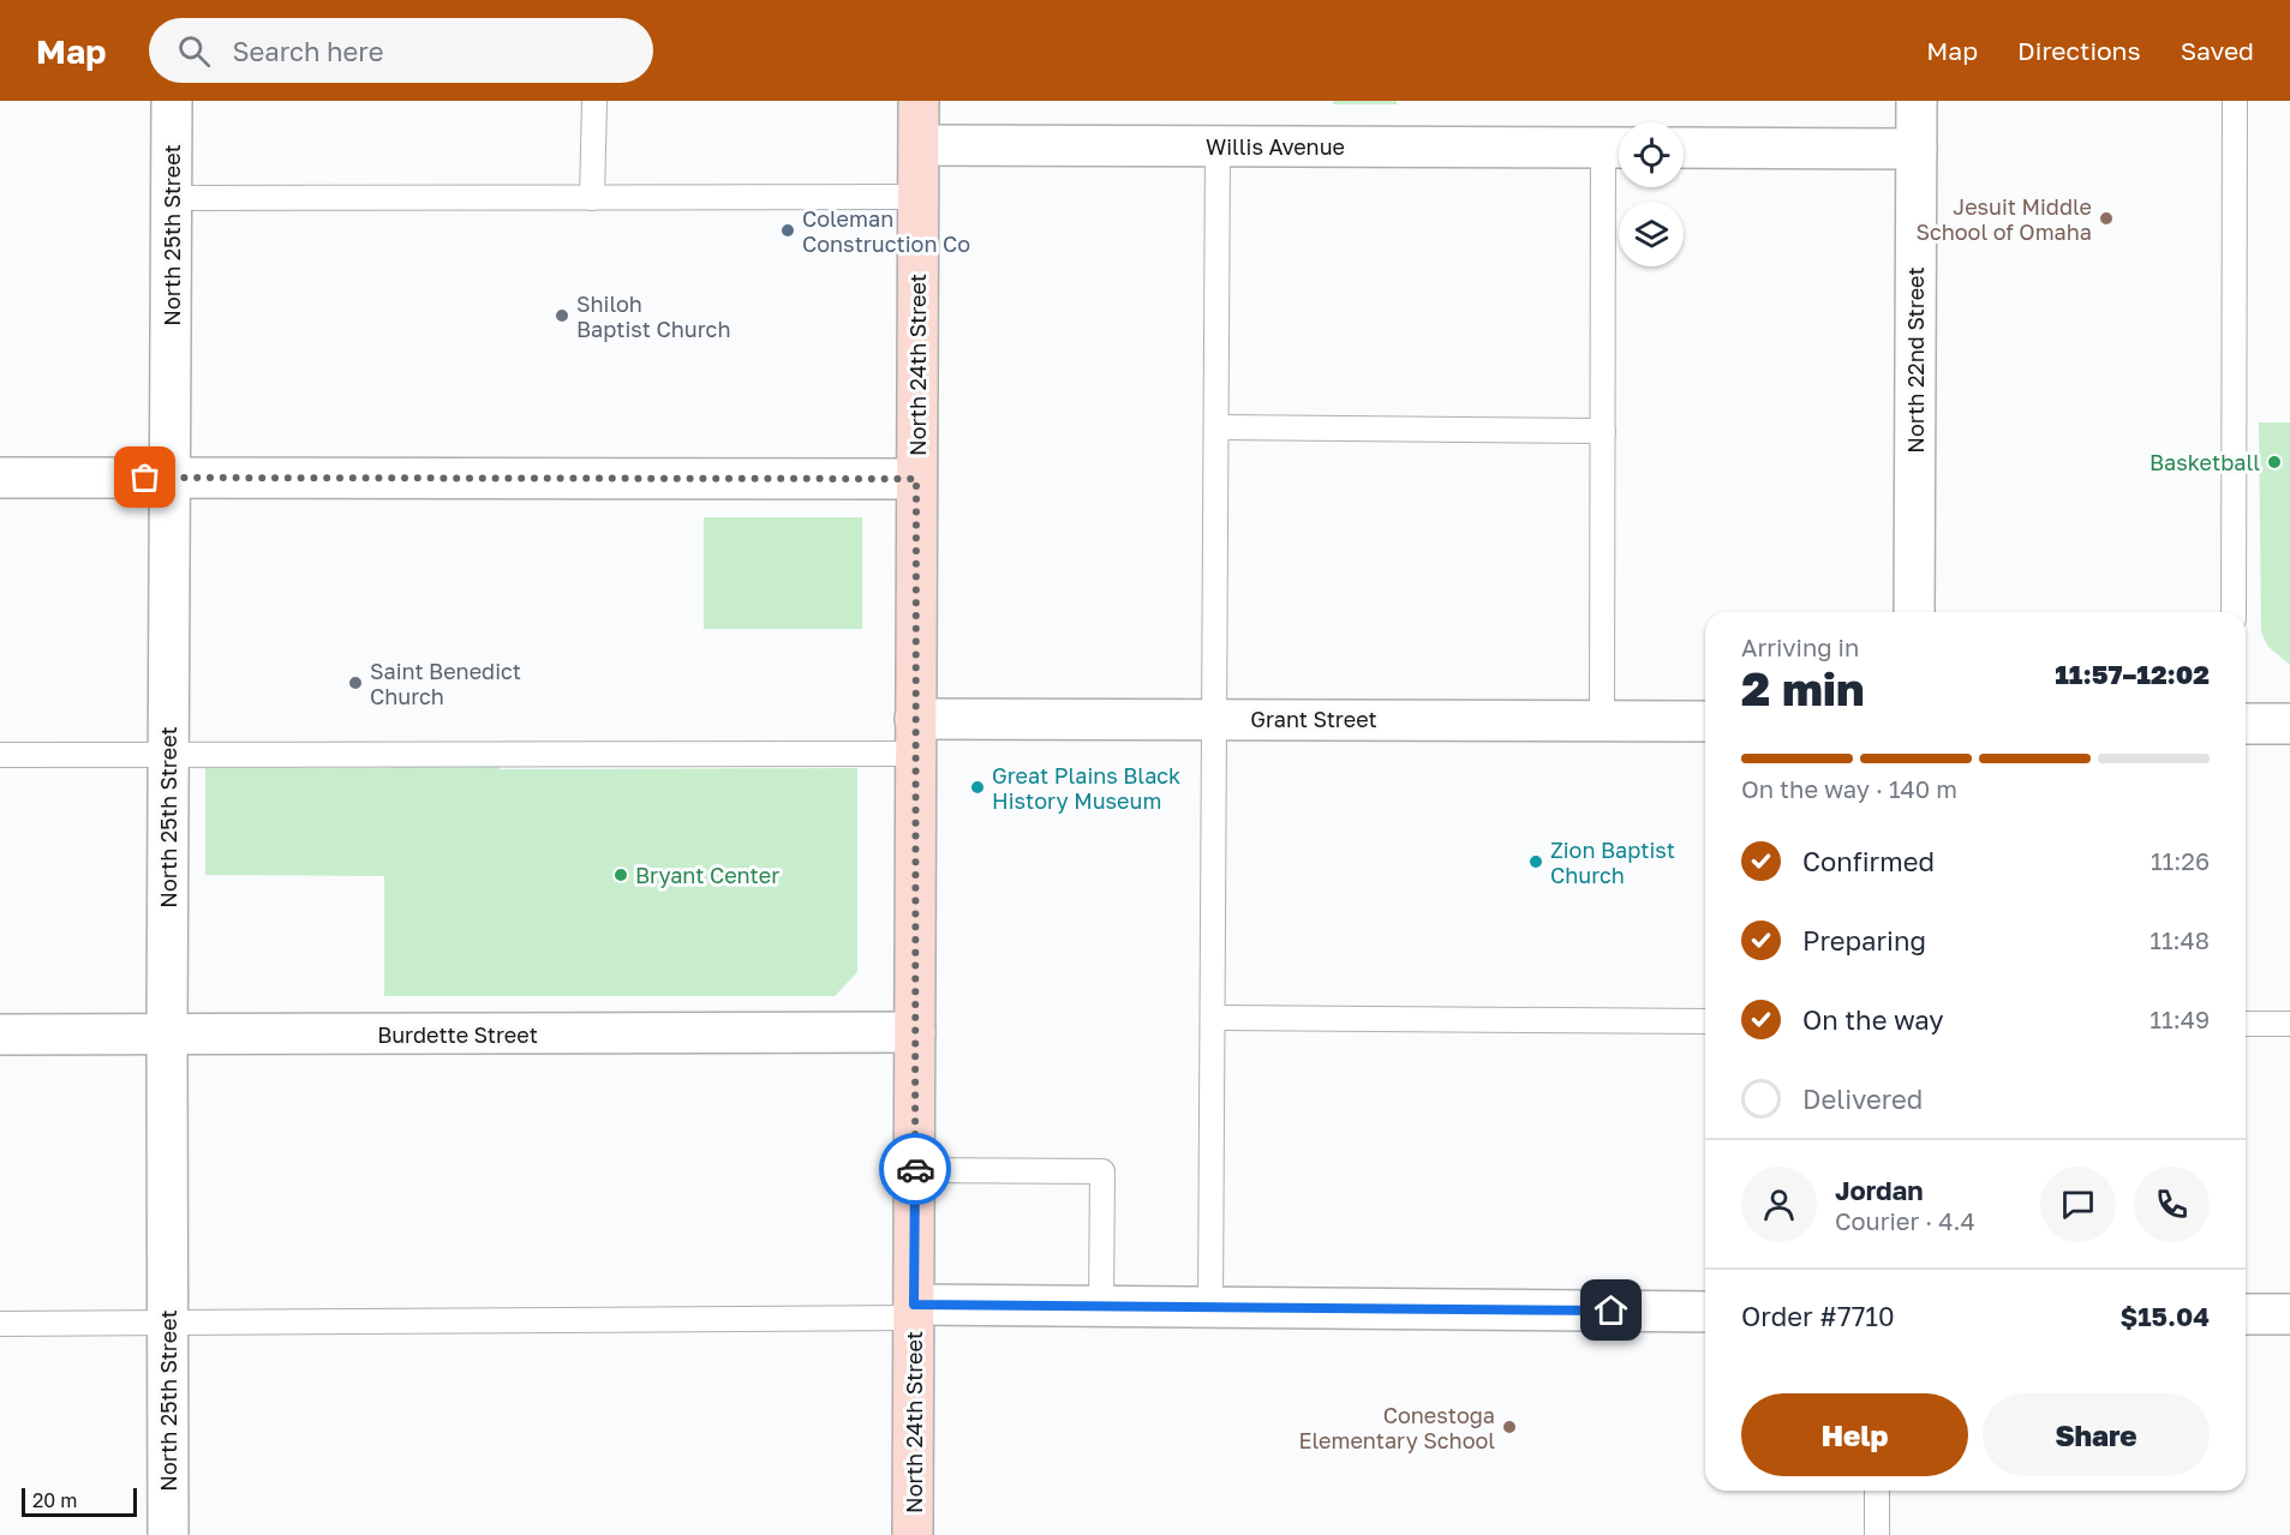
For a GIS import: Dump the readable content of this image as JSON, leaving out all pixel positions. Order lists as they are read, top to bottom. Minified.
{"streets":{"main road":["North 24th Street"],"street":["Willis Avenue","North 25th Street","North 22nd Street","Grant Street","Burdette Street"]},"crossings":[["Willis Avenue","North 24th Street"],["North 25th Street","Burdette Street"],["North 24th Street","Grant Street"],["North 24th Street","Burdette Street"]],"places":["Jesuit Middle School of Omaha","Coleman Construction Co","Shiloh Baptist Church","Basketball","Saint Benedict Church","Great Plains Black History Museum","Zion Baptist Church","Bryant Center","Conestoga Elementary School"],"scale_bar":"20 m","page":{"header":"Map","search":"Search here","nav":["Map","Directions","Saved"],"heading":["2 min","Arriving in","11:57–12:02"],"panel":["Jordan","Courier · 4.4","Order #7710","$15.04"],"bar":"On the way · 140 m","list":[["Confirmed","11:26"],["Preparing","11:48"],["On the way","11:49"],"Delivered"],"buttons":["Help","Share"],"scale":"20 m"}}
